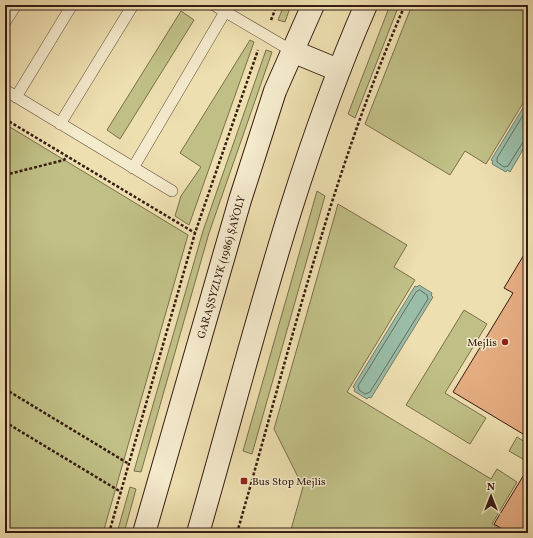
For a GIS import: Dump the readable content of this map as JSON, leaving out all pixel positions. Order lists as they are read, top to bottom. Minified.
{"streets":{"main road":["GARAŞSYZLYK (1986) ŞAÝOLY"]},"places":{"other":["Mejlis"],"transit":["Bus Stop Mejlis"]},"north":"top"}
